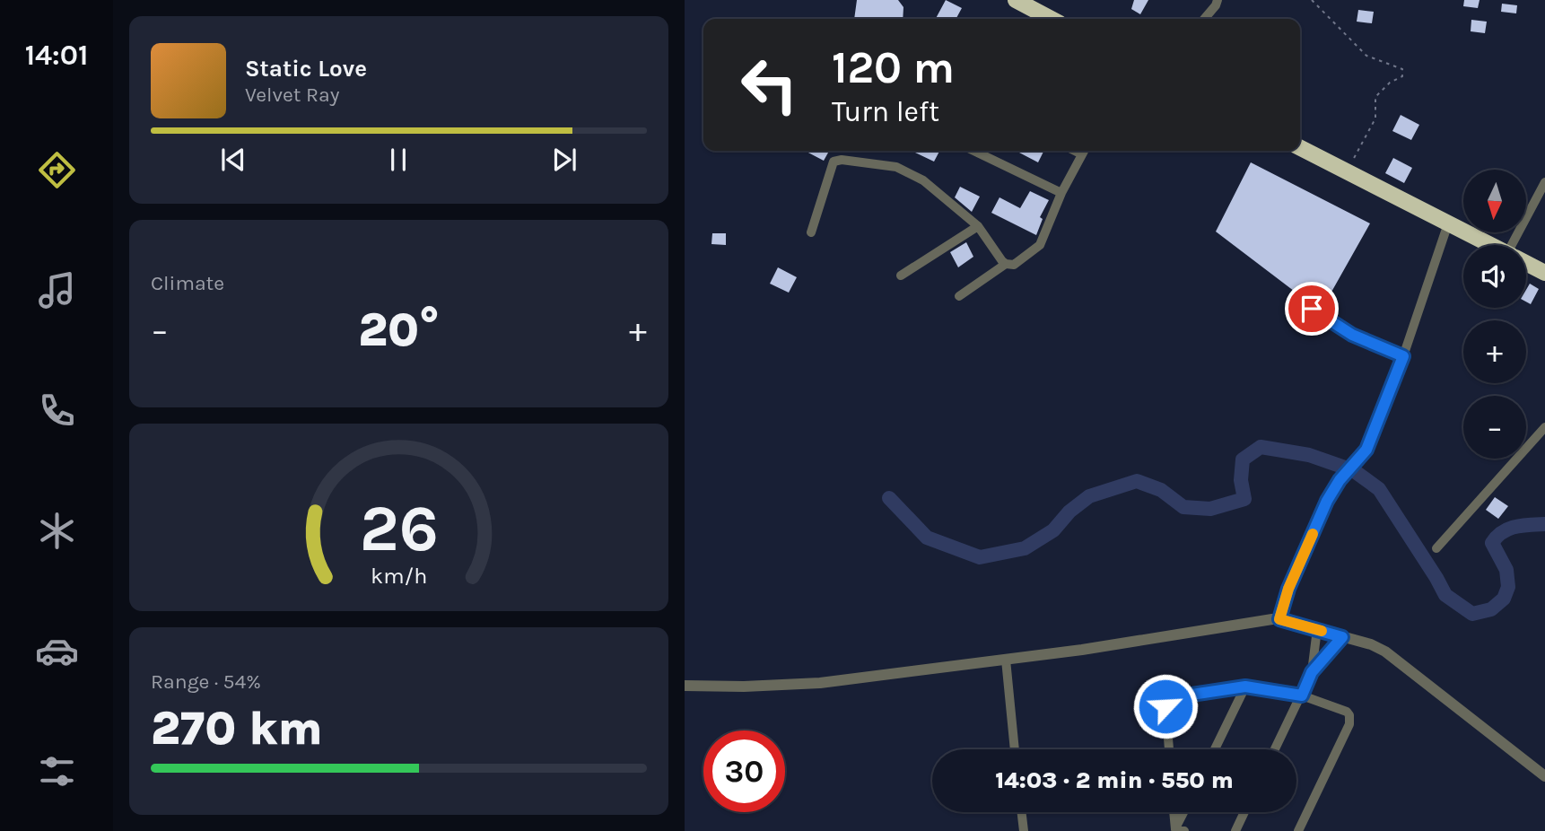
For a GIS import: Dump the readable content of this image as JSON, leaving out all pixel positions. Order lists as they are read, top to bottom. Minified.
{"north":"bottom","page":{"tabs":"14:01","turn":["120 m","Turn left"],"song":["Static Love","Velvet Ray"],"map_buttons":["+","−"],"tile":["Climate",["Range · 54%","270 km"]],"heat":["−","20°","+"],"limit":"30","trip":"14:03 · 2 min · 550 m","gauge":["26","km/h"]}}
